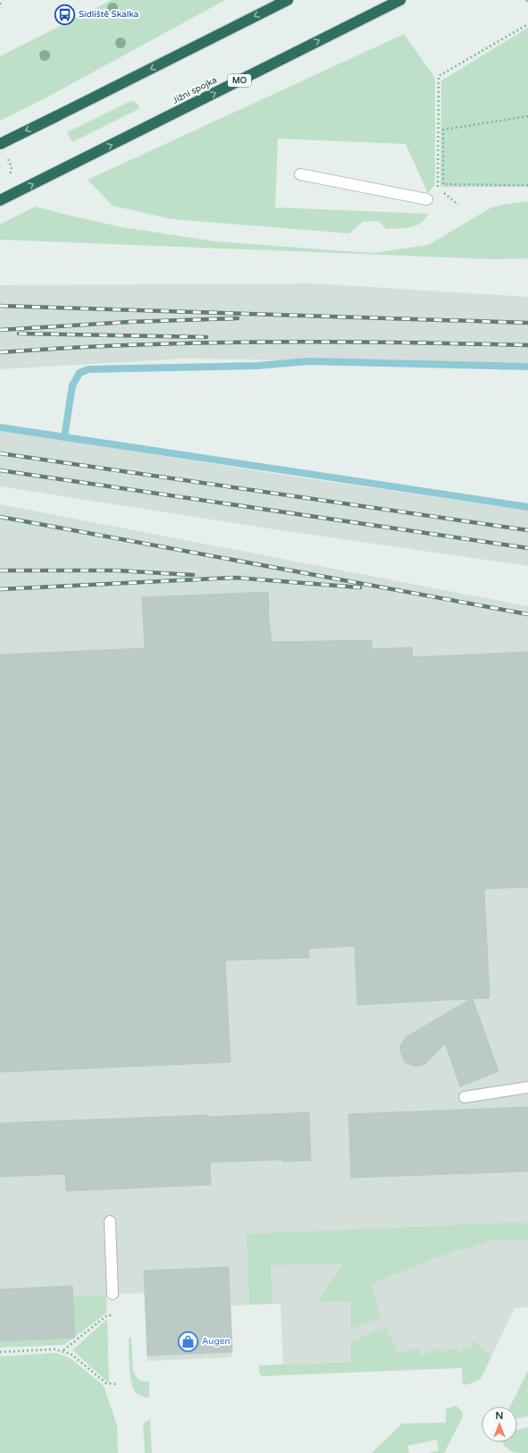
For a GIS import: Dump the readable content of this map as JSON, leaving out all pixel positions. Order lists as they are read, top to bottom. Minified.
{"streets":{"highway":["MO","Jižní spojka"]},"places":{"bus stop":["Sídliště Skalka"],"shop":["Augen"]},"north":"top"}
